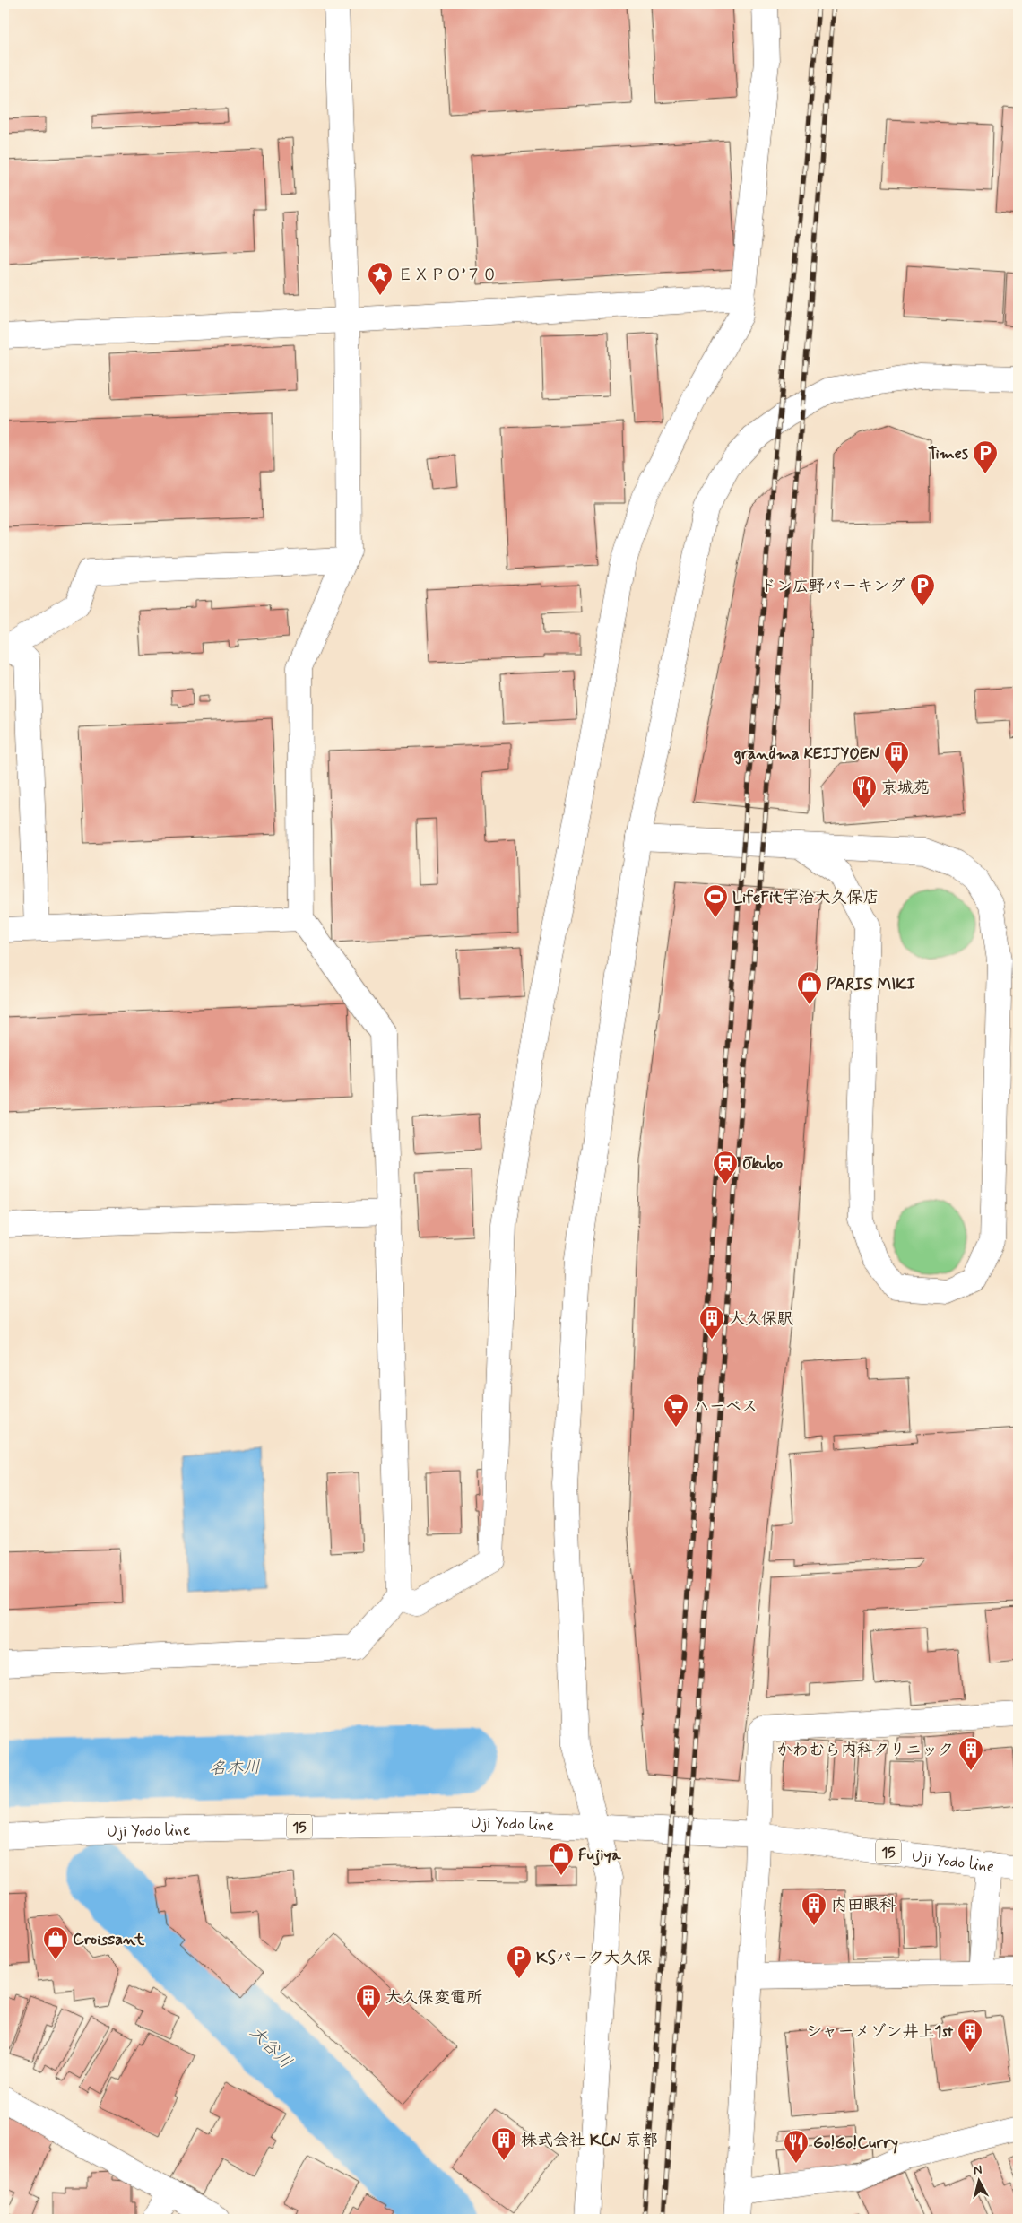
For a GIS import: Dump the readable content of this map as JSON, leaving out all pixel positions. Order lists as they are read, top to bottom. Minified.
{"streets":{"street":["Uji Yodo line","15"]},"water":["名木川","大谷川"],"places":{"place":["ＥＸＰＯ’７０"],"parking":["Times","ドン広野パーキング","KSパーク大久保"],"building":["grandma KEIJYOEN","大久保駅","かわむら内科クリニック","内田眼科","大久保変電所","シャーメゾン井上1st","株式会社 KCN 京都"],"restaurant":["京城苑","Go!Go!Curry"],"sports":["LifeFit宇治大久保店"],"shop":["PARIS MIKI","Fujiya","Croissant"],"station":["Ōkubo"],"supermarket":["ハーベス"]},"north":"top"}
